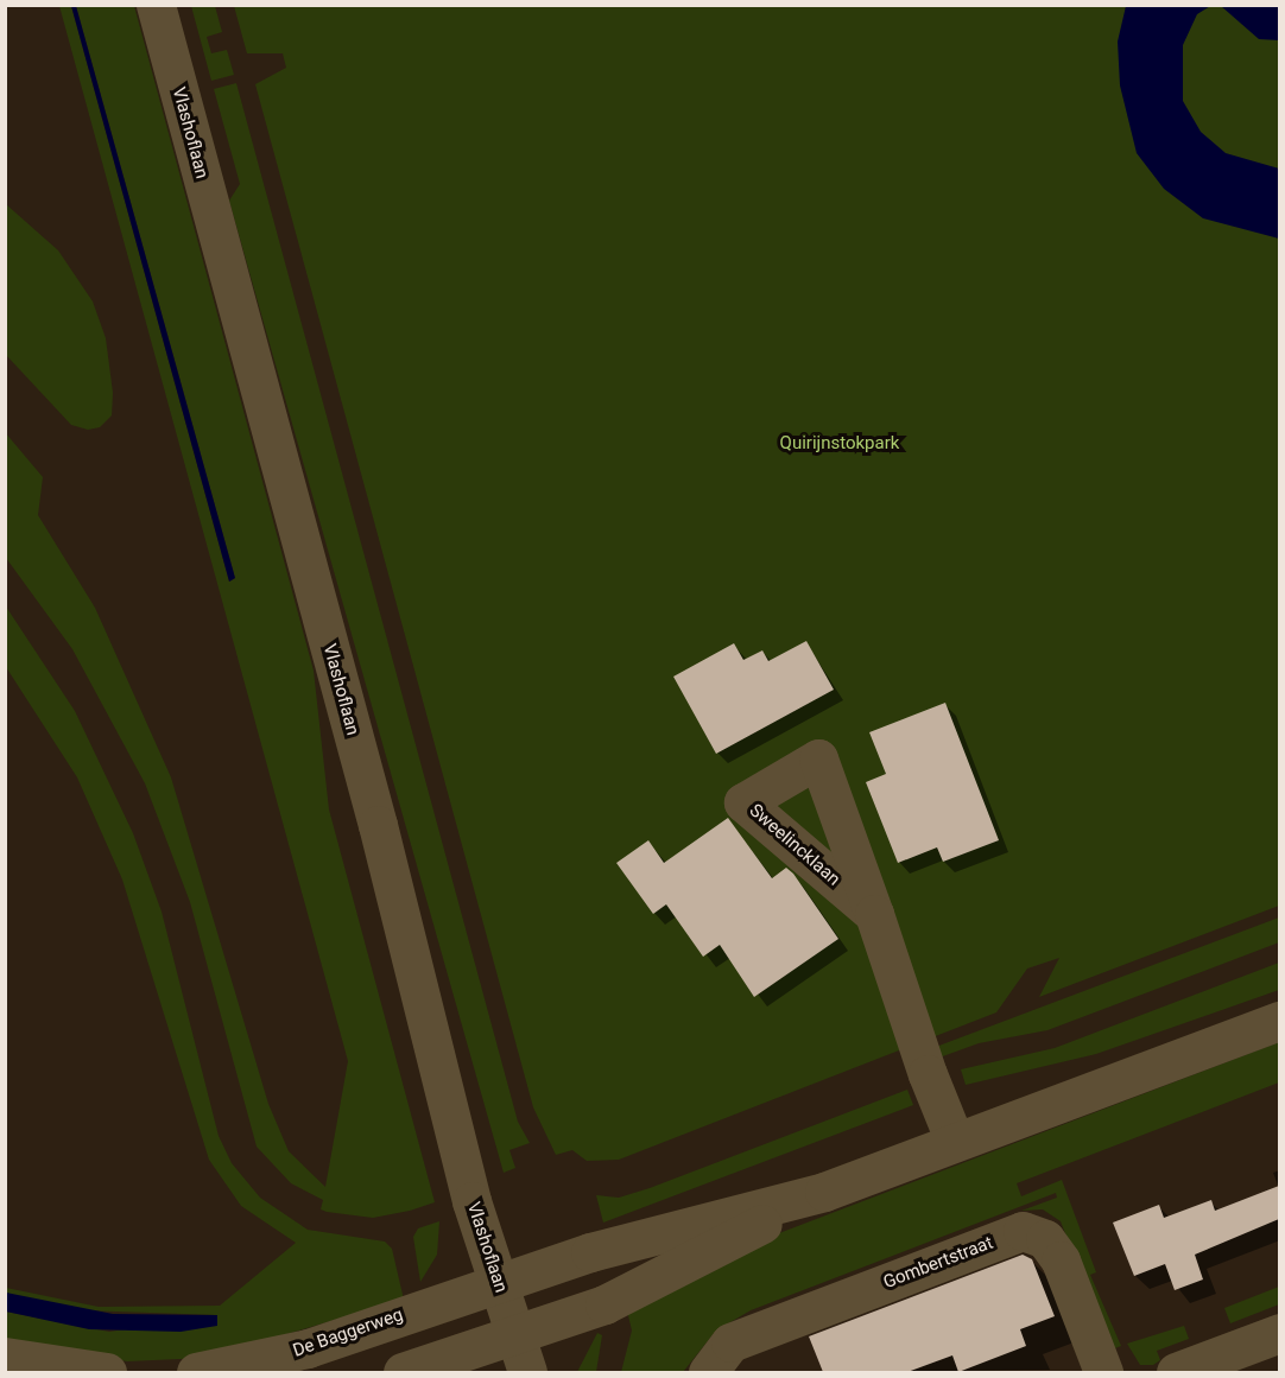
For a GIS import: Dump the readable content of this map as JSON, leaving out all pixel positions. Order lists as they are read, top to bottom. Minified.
{"streets":{"street":["Vlashoflaan","Gombertstraat","De Baggerweg"]},"crossings":[["Vlashoflaan","De Baggerweg"]],"parks":["Quirijnstokpark"]}
